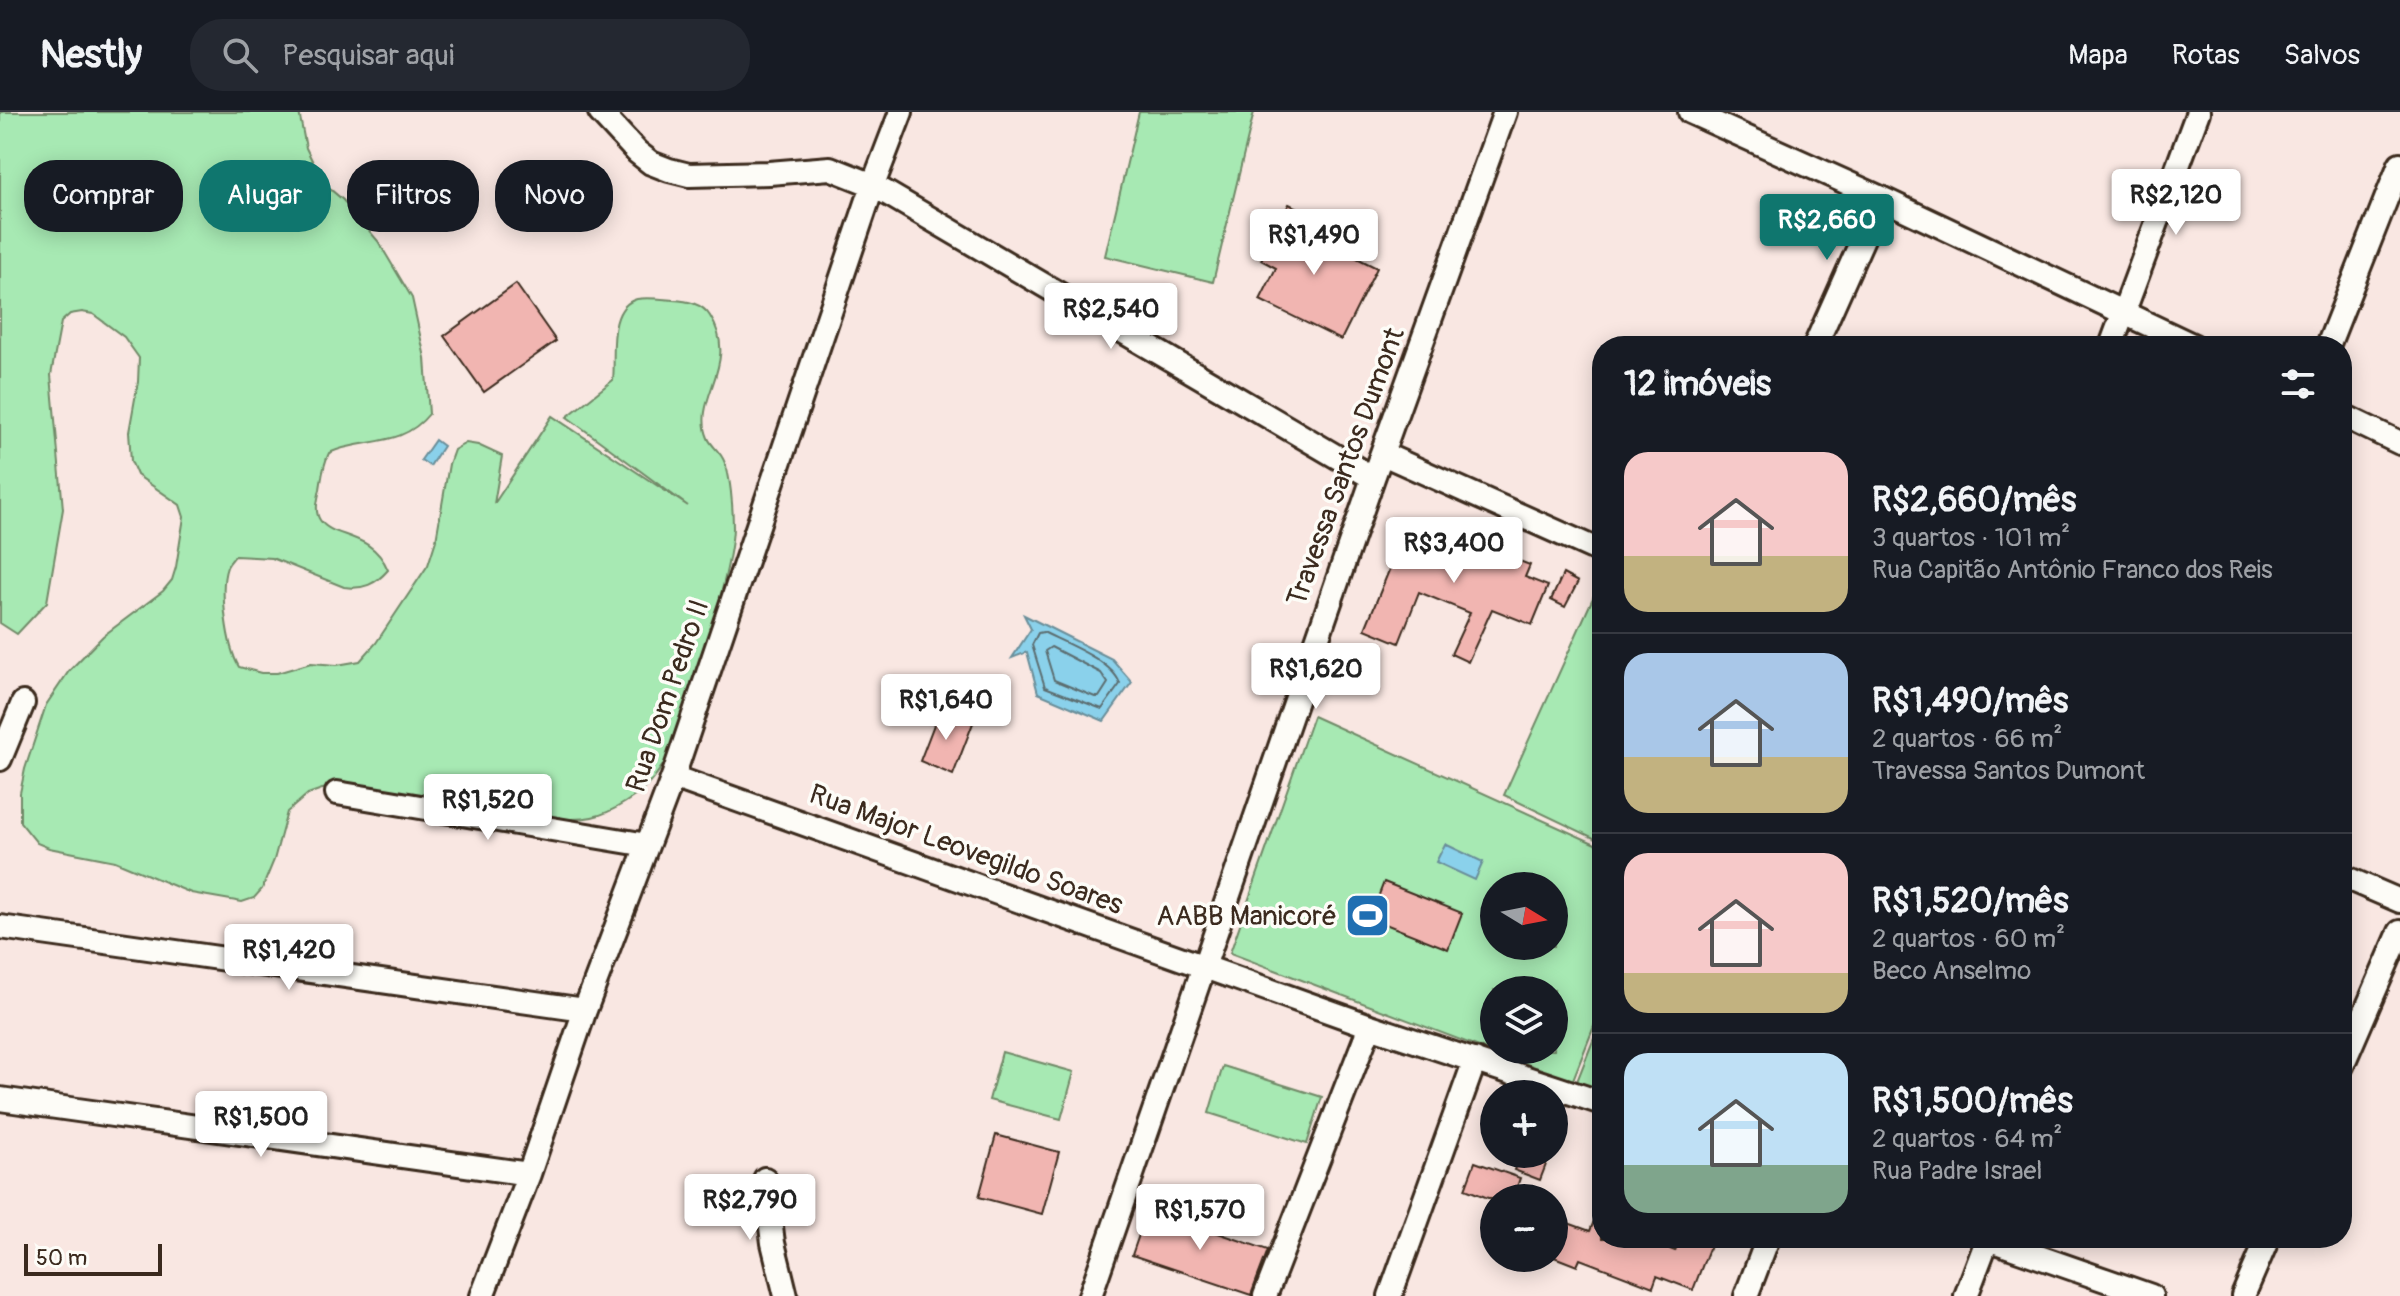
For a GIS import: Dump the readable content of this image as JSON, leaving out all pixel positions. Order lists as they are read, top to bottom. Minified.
{"streets":{"street":["Travessa Santos Dumont","Rua Dom Pedro II","Rua Major Leovegildo Soares"]},"crossings":[["Travessa Santos Dumont","Rua Major Leovegildo Soares"],["Rua Dom Pedro II","Rua Major Leovegildo Soares"]],"places":{"sports":["AABB Manicoré"]},"scale_bar":"50 m","north":"right","page":{"header":"Nestly","search":"Pesquisar aqui","nav":["Mapa","Rotas","Salvos"],"chip":["Comprar","Alugar","Filtros","Novo"],"price":["R$2,120","R$2,660","R$1,490","R$2,540","R$3,400","R$1,620","R$1,640","R$1,520","R$1,420","R$1,500","R$2,790","R$1,570"],"heading":"12 imóveis","list":[{"name":"R$2,660/mês","note":"3 quartos · 101 m² · Rua Capitão Antônio Franco dos Reis"},{"name":"R$1,490/mês","note":"2 quartos · 66 m² · Travessa Santos Dumont"},{"name":"R$1,520/mês","note":"2 quartos · 60 m² · Beco Anselmo"},{"name":"R$1,500/mês","note":"2 quartos · 64 m² · Rua Padre Israel"}],"map_buttons":["+","−"],"scale":"50 m"}}
